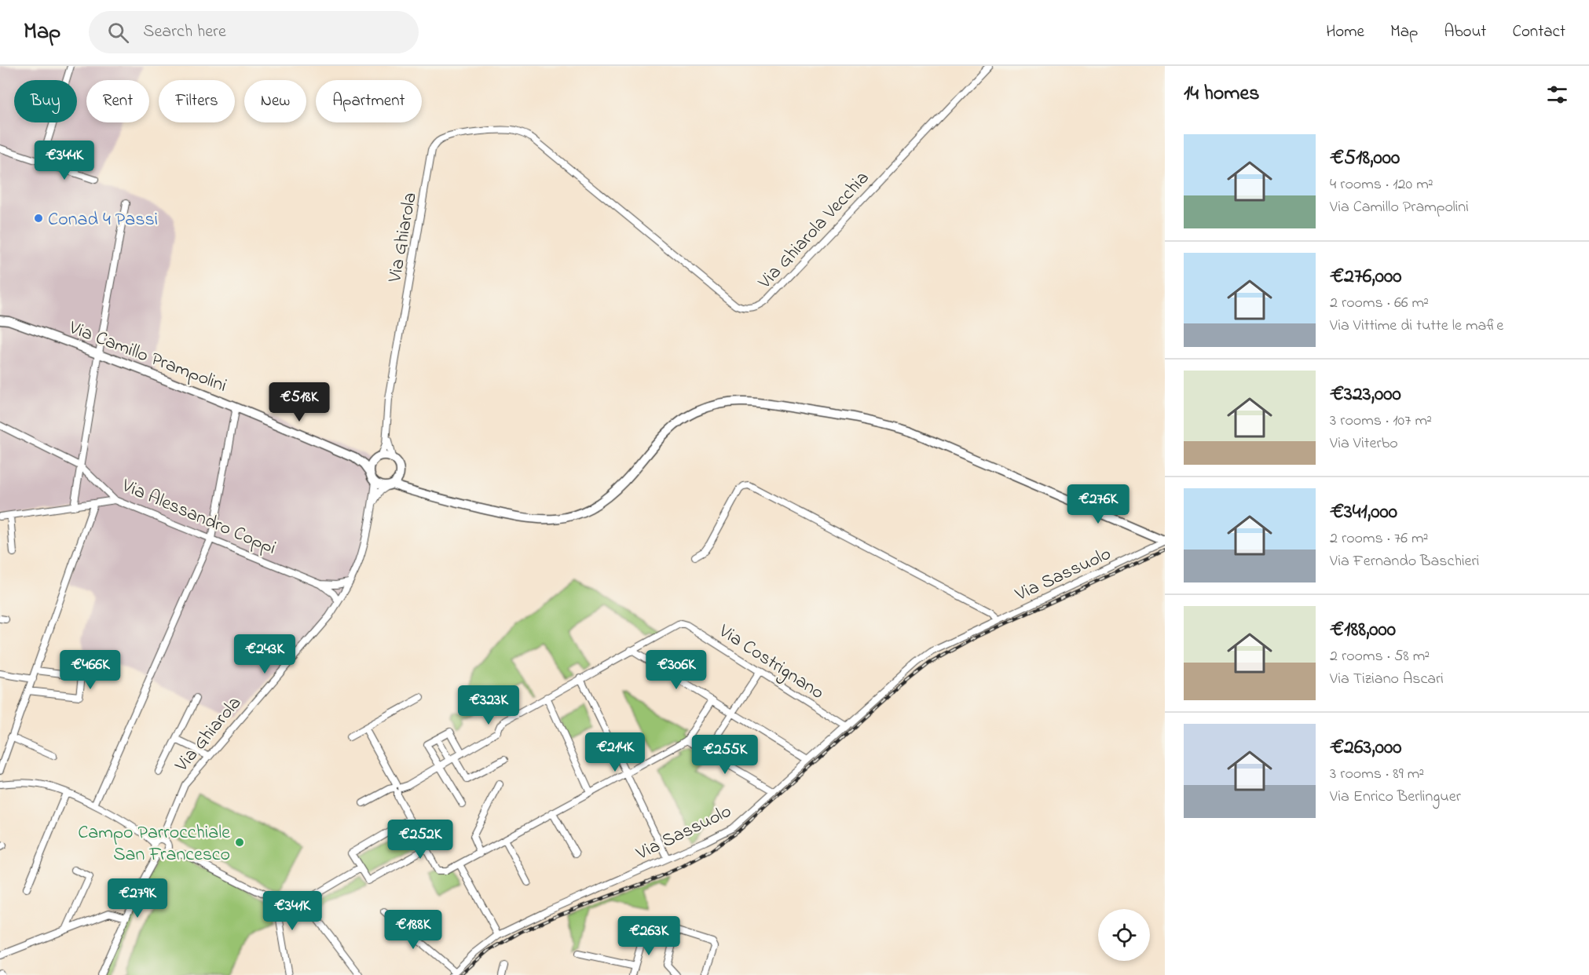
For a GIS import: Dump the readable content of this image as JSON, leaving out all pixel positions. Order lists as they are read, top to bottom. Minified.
{"streets":{"main road":["Via Camillo Prampolini"],"street":["Via Ghiarola Vecchia","Via Ghiarola","Via Alessandro Coppi","Via Sassuolo","Via Costrignano"]},"crossings":[["Via Ghiarola Vecchia","Via Ghiarola"],["Via Ghiarola","Via Camillo Prampolini"],["Via Ghiarola","Via Alessandro Coppi"],["Via Sassuolo","Via Costrignano"]],"places":["Conad 4 Passi","Campo Parrocchiale San Francesco"],"page":{"header":"Map","search":"Search here","nav":["Home","Map","About","Contact"],"heading":"14 homes","chip":["Buy","Rent","Filters","New","Apartment"],"list":[{"name":"€518,000","note":"4 rooms · 120 m² · Via Camillo Prampolini"},{"name":"€276,000","note":"2 rooms · 66 m² · Via Vittime di tutte le mafie"},{"name":"€323,000","note":"3 rooms · 107 m² · Via Viterbo"},{"name":"€341,000","note":"2 rooms · 76 m² · Via Fernando Baschieri"},{"name":"€188,000","note":"2 rooms · 58 m² · Via Tiziano Ascari"},{"name":"€263,000","note":"3 rooms · 89 m² · Via Enrico Berlinguer"}],"price":["€344K","€518K","€276K","€243K","€466K","€306K","€323K","€214K","€255K","€252K","€279K","€341K","€188K","€263K"]}}
